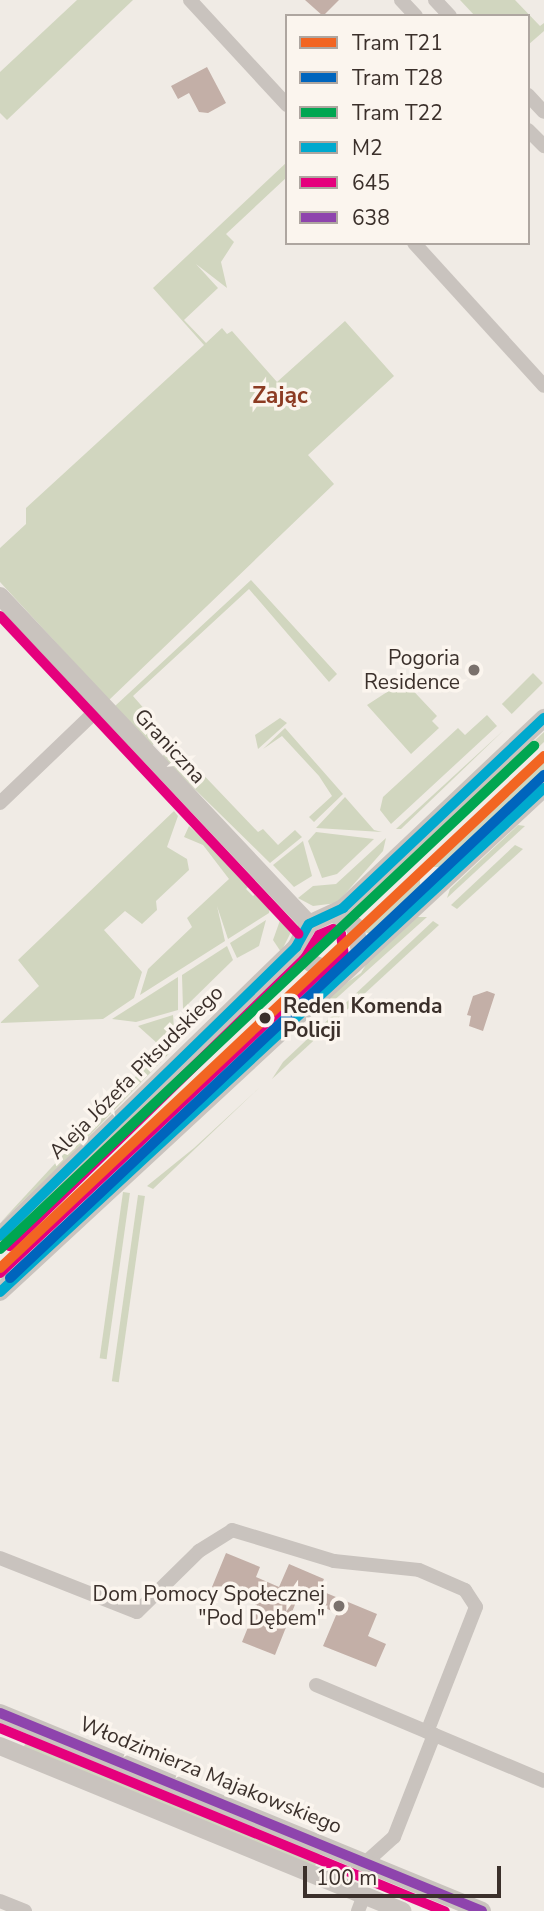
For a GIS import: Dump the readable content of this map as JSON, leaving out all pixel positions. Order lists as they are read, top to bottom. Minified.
{"streets":{"street":["Graniczna","Aleja Józefa Piłsudskiego","Włodzimierza Majakowskiego"]},"crossings":[["Graniczna","Aleja Józefa Piłsudskiego"]],"districts":["Zając"],"places":["Pogoria Residence","Reden Komenda Policji","Dom Pomocy Społecznej \"Pod Dębem\""],"lines":["transit line 645","transit line M2","tram line T22","tram line T21","tram line T28","transit line 638"],"legend":["Tram T21","Tram T28","Tram T22","M2","645","638"],"scale_bar":"100 m"}
